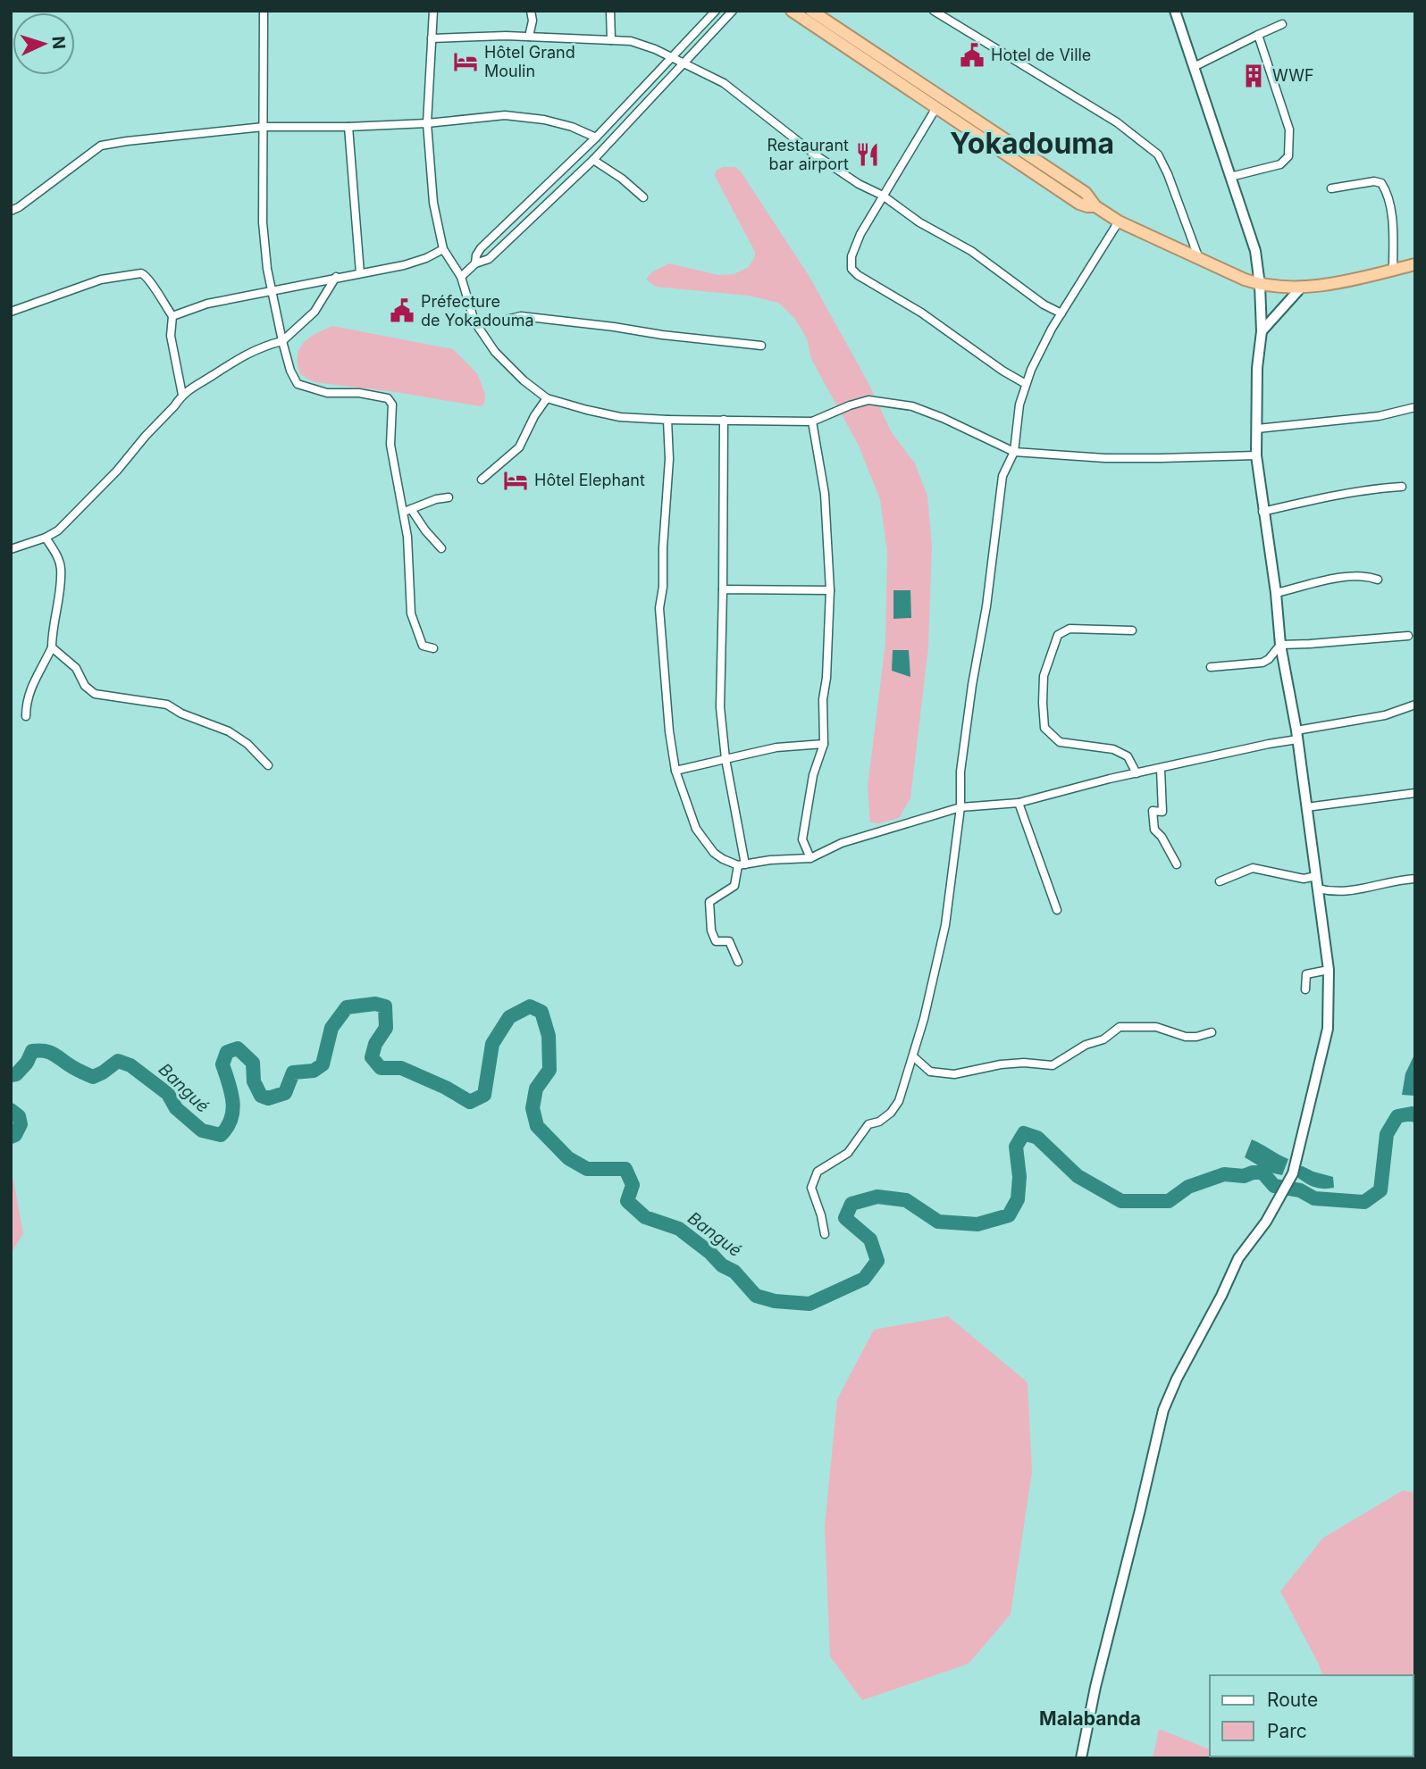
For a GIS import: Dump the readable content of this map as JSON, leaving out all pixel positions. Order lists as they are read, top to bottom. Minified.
{"districts":["Yokadouma","Malabanda"],"water":["Bangué"],"places":{"public building":["Hotel de Ville","Préfecture de Yokadouma"],"hotel":["Hôtel Grand Moulin","Hôtel Elephant"],"building":["WWF"],"restaurant":["Restaurant bar airport"]},"legend":["Route","Parc"],"north":"right"}
